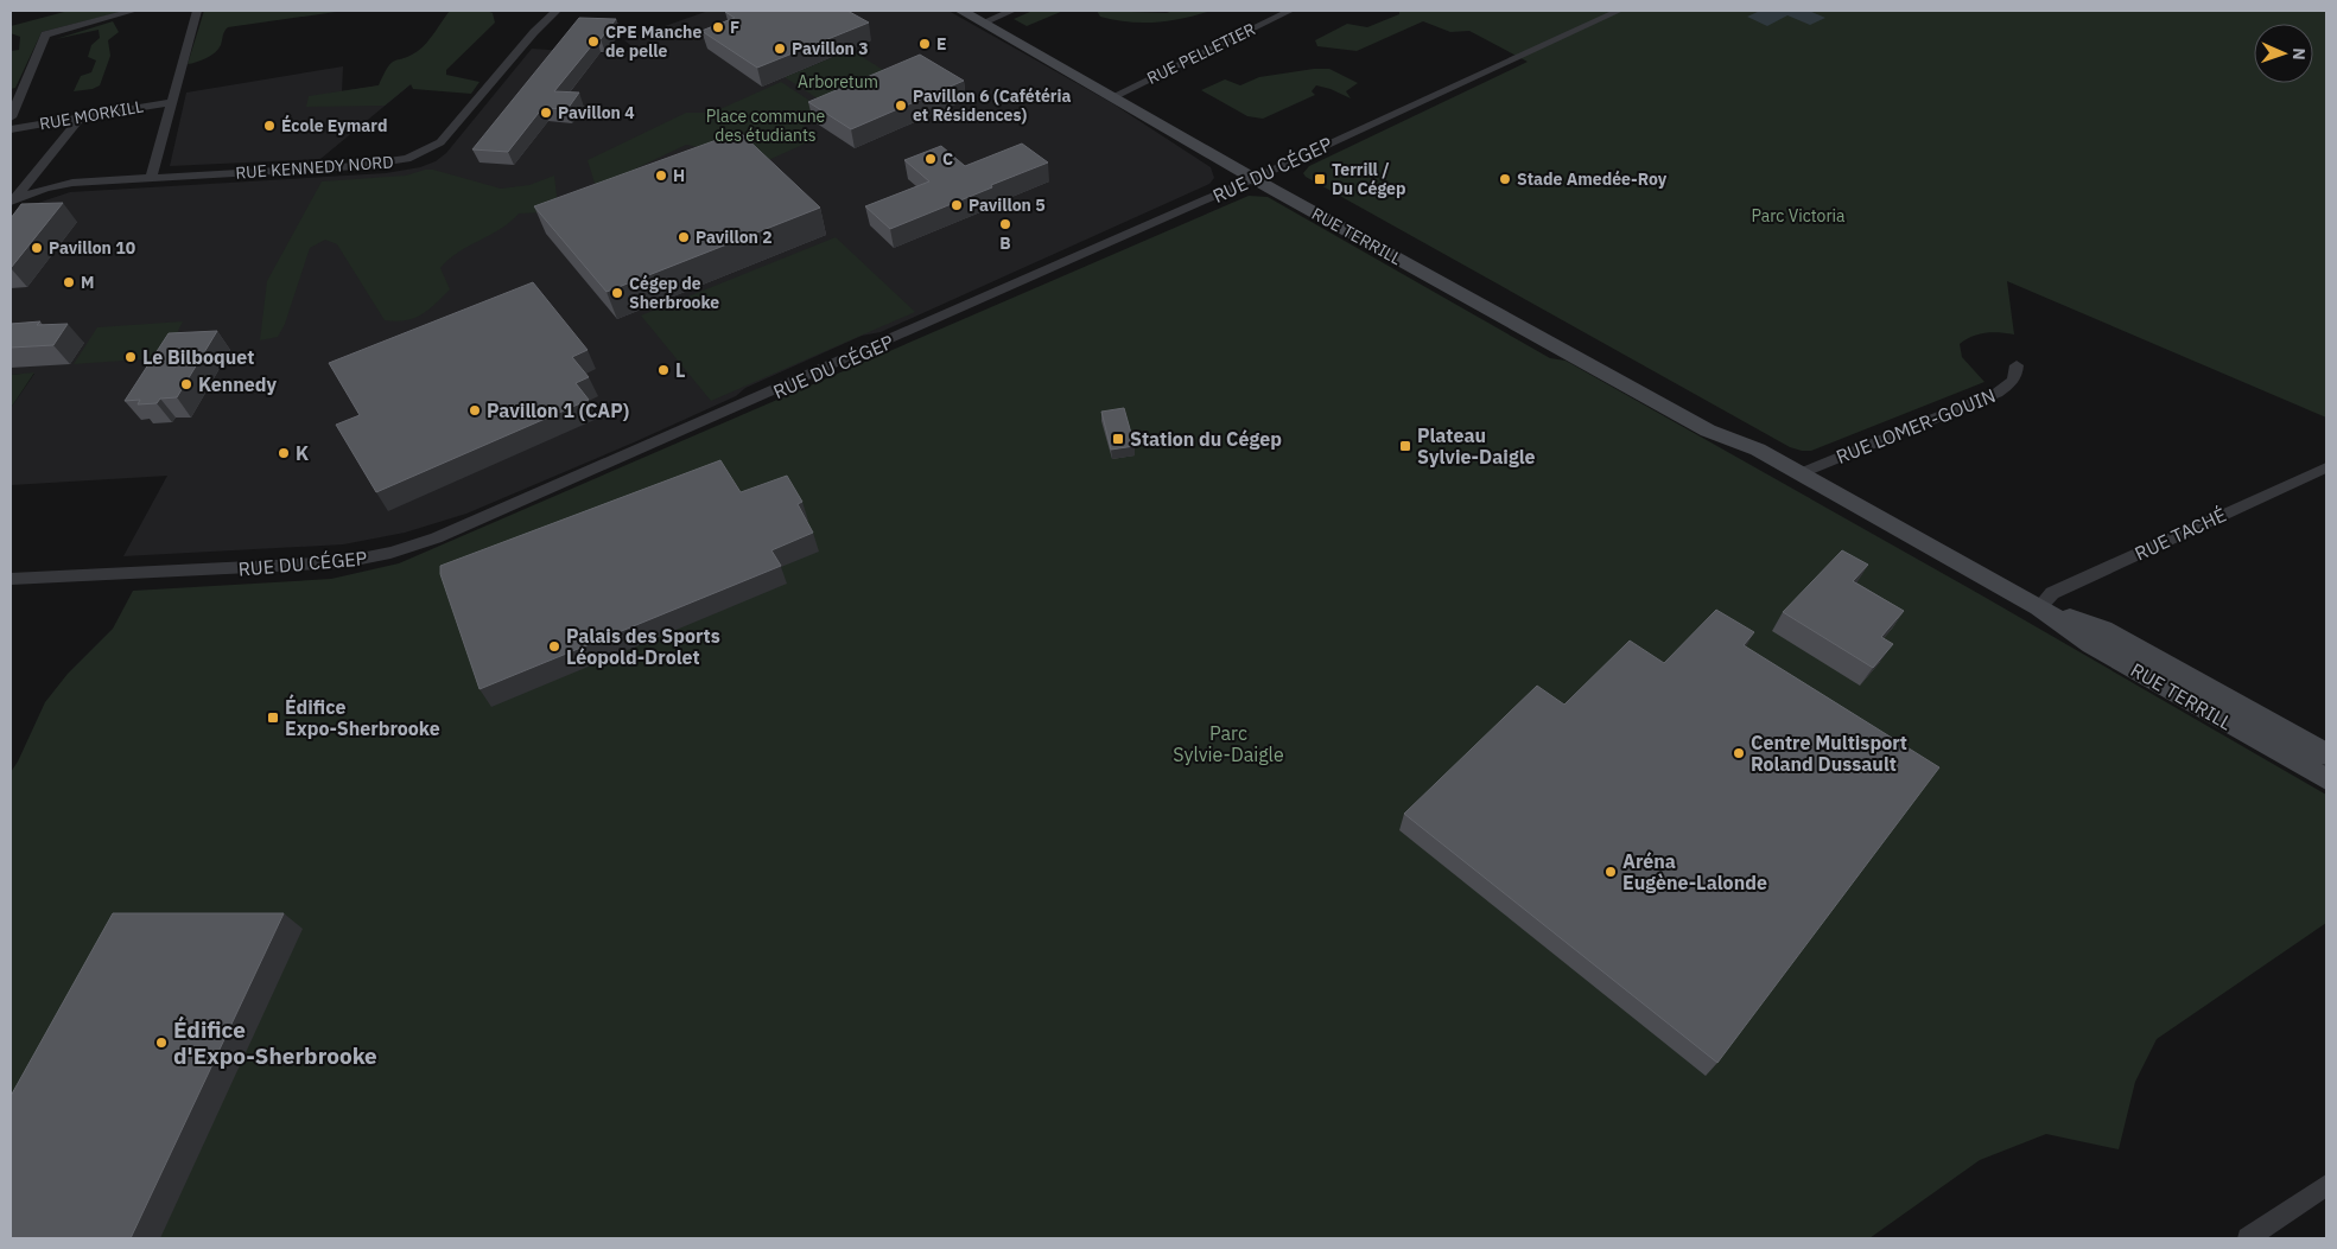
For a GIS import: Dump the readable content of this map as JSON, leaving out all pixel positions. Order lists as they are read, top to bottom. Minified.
{"streets":{"street":["RUE PELLETIER","RUE MORKILL","RUE KENNEDY NORD","RUE DU CÉGEP","RUE TERRILL","RUE LOMER-GOUIN","RUE TACHÉ"]},"crossings":[["RUE PELLETIER","RUE TERRILL"],["RUE DU CÉGEP","RUE TERRILL"],["RUE TERRILL","RUE LOMER-GOUIN"],["RUE TERRILL","RUE TACHÉ"]],"parks":["Arboretum","Place commune des étudiants","Parc Victoria","Parc Sylvie-Daigle"],"places":{"other":["F","CPE Manche de pelle","E","Pavillon 3","Pavillon 6 (Cafétéria et Résidences)","Pavillon 4","École Eymard","C","H","Stade Amedée-Roy","Pavillon 5","B","Pavillon 2","Pavillon 10","M","Cégep de Sherbrooke","Le Bilboquet","L","Kennedy","Pavillon 1 (CAP)","K","Palais des Sports Léopold-Drolet","Centre Multisport Roland Dussault","Aréna Eugène-Lalonde","Édifice d'Expo-Sherbrooke"],"transit":["Terrill / Du Cégep","Station du Cégep","Plateau Sylvie-Daigle","Édifice Expo-Sherbrooke"]},"north":"right"}
